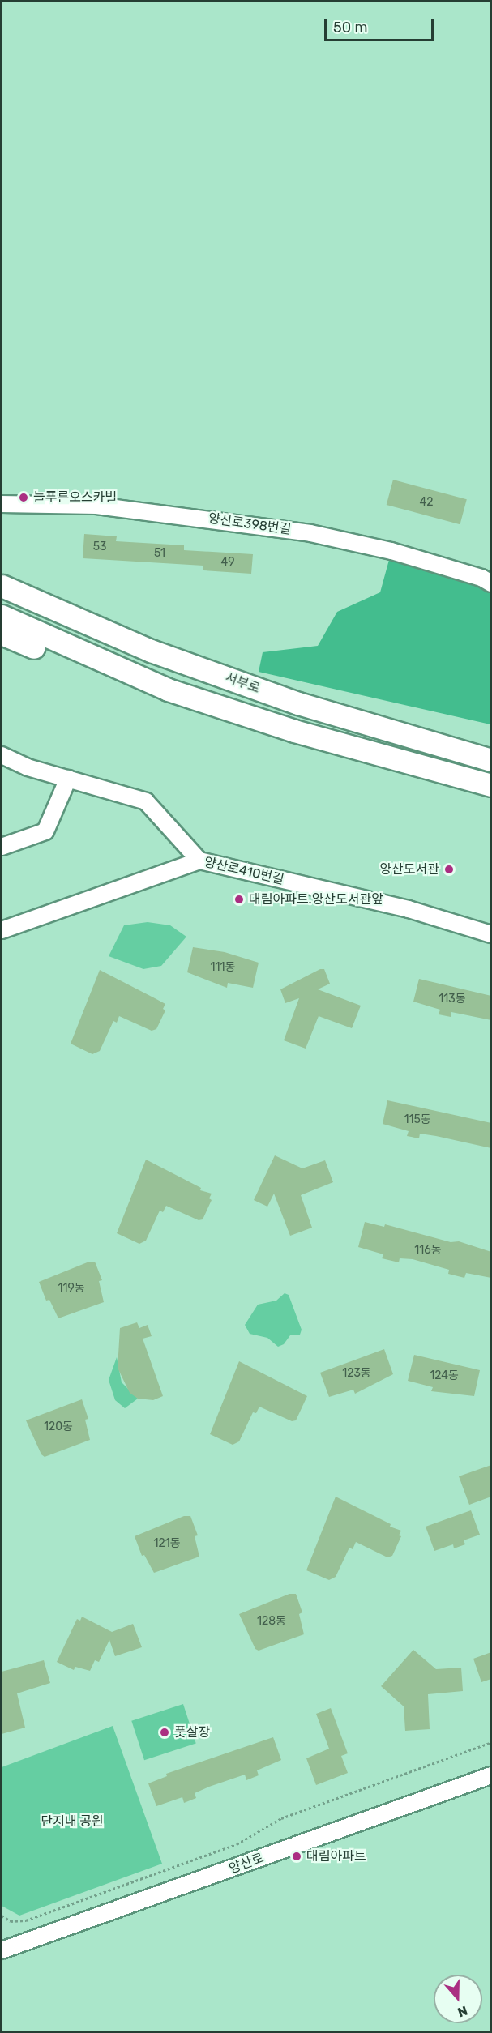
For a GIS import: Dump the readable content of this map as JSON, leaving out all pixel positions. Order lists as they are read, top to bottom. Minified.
{"streets":{"main road":["서부로"],"street":["양산로398번길","양산로410번길","양산로"]},"parks":["단지내 공원"],"places":["늘푸른오스카빌","양산도서관","대림아파트.양산도서관앞","풋살장","대림아파트"],"house_numbers":["42","53","51","49","111동","113동","115동","116동","119동","123동","124동","120동","121동","128동"],"scale_bar":"50 m","north":"bottom"}
